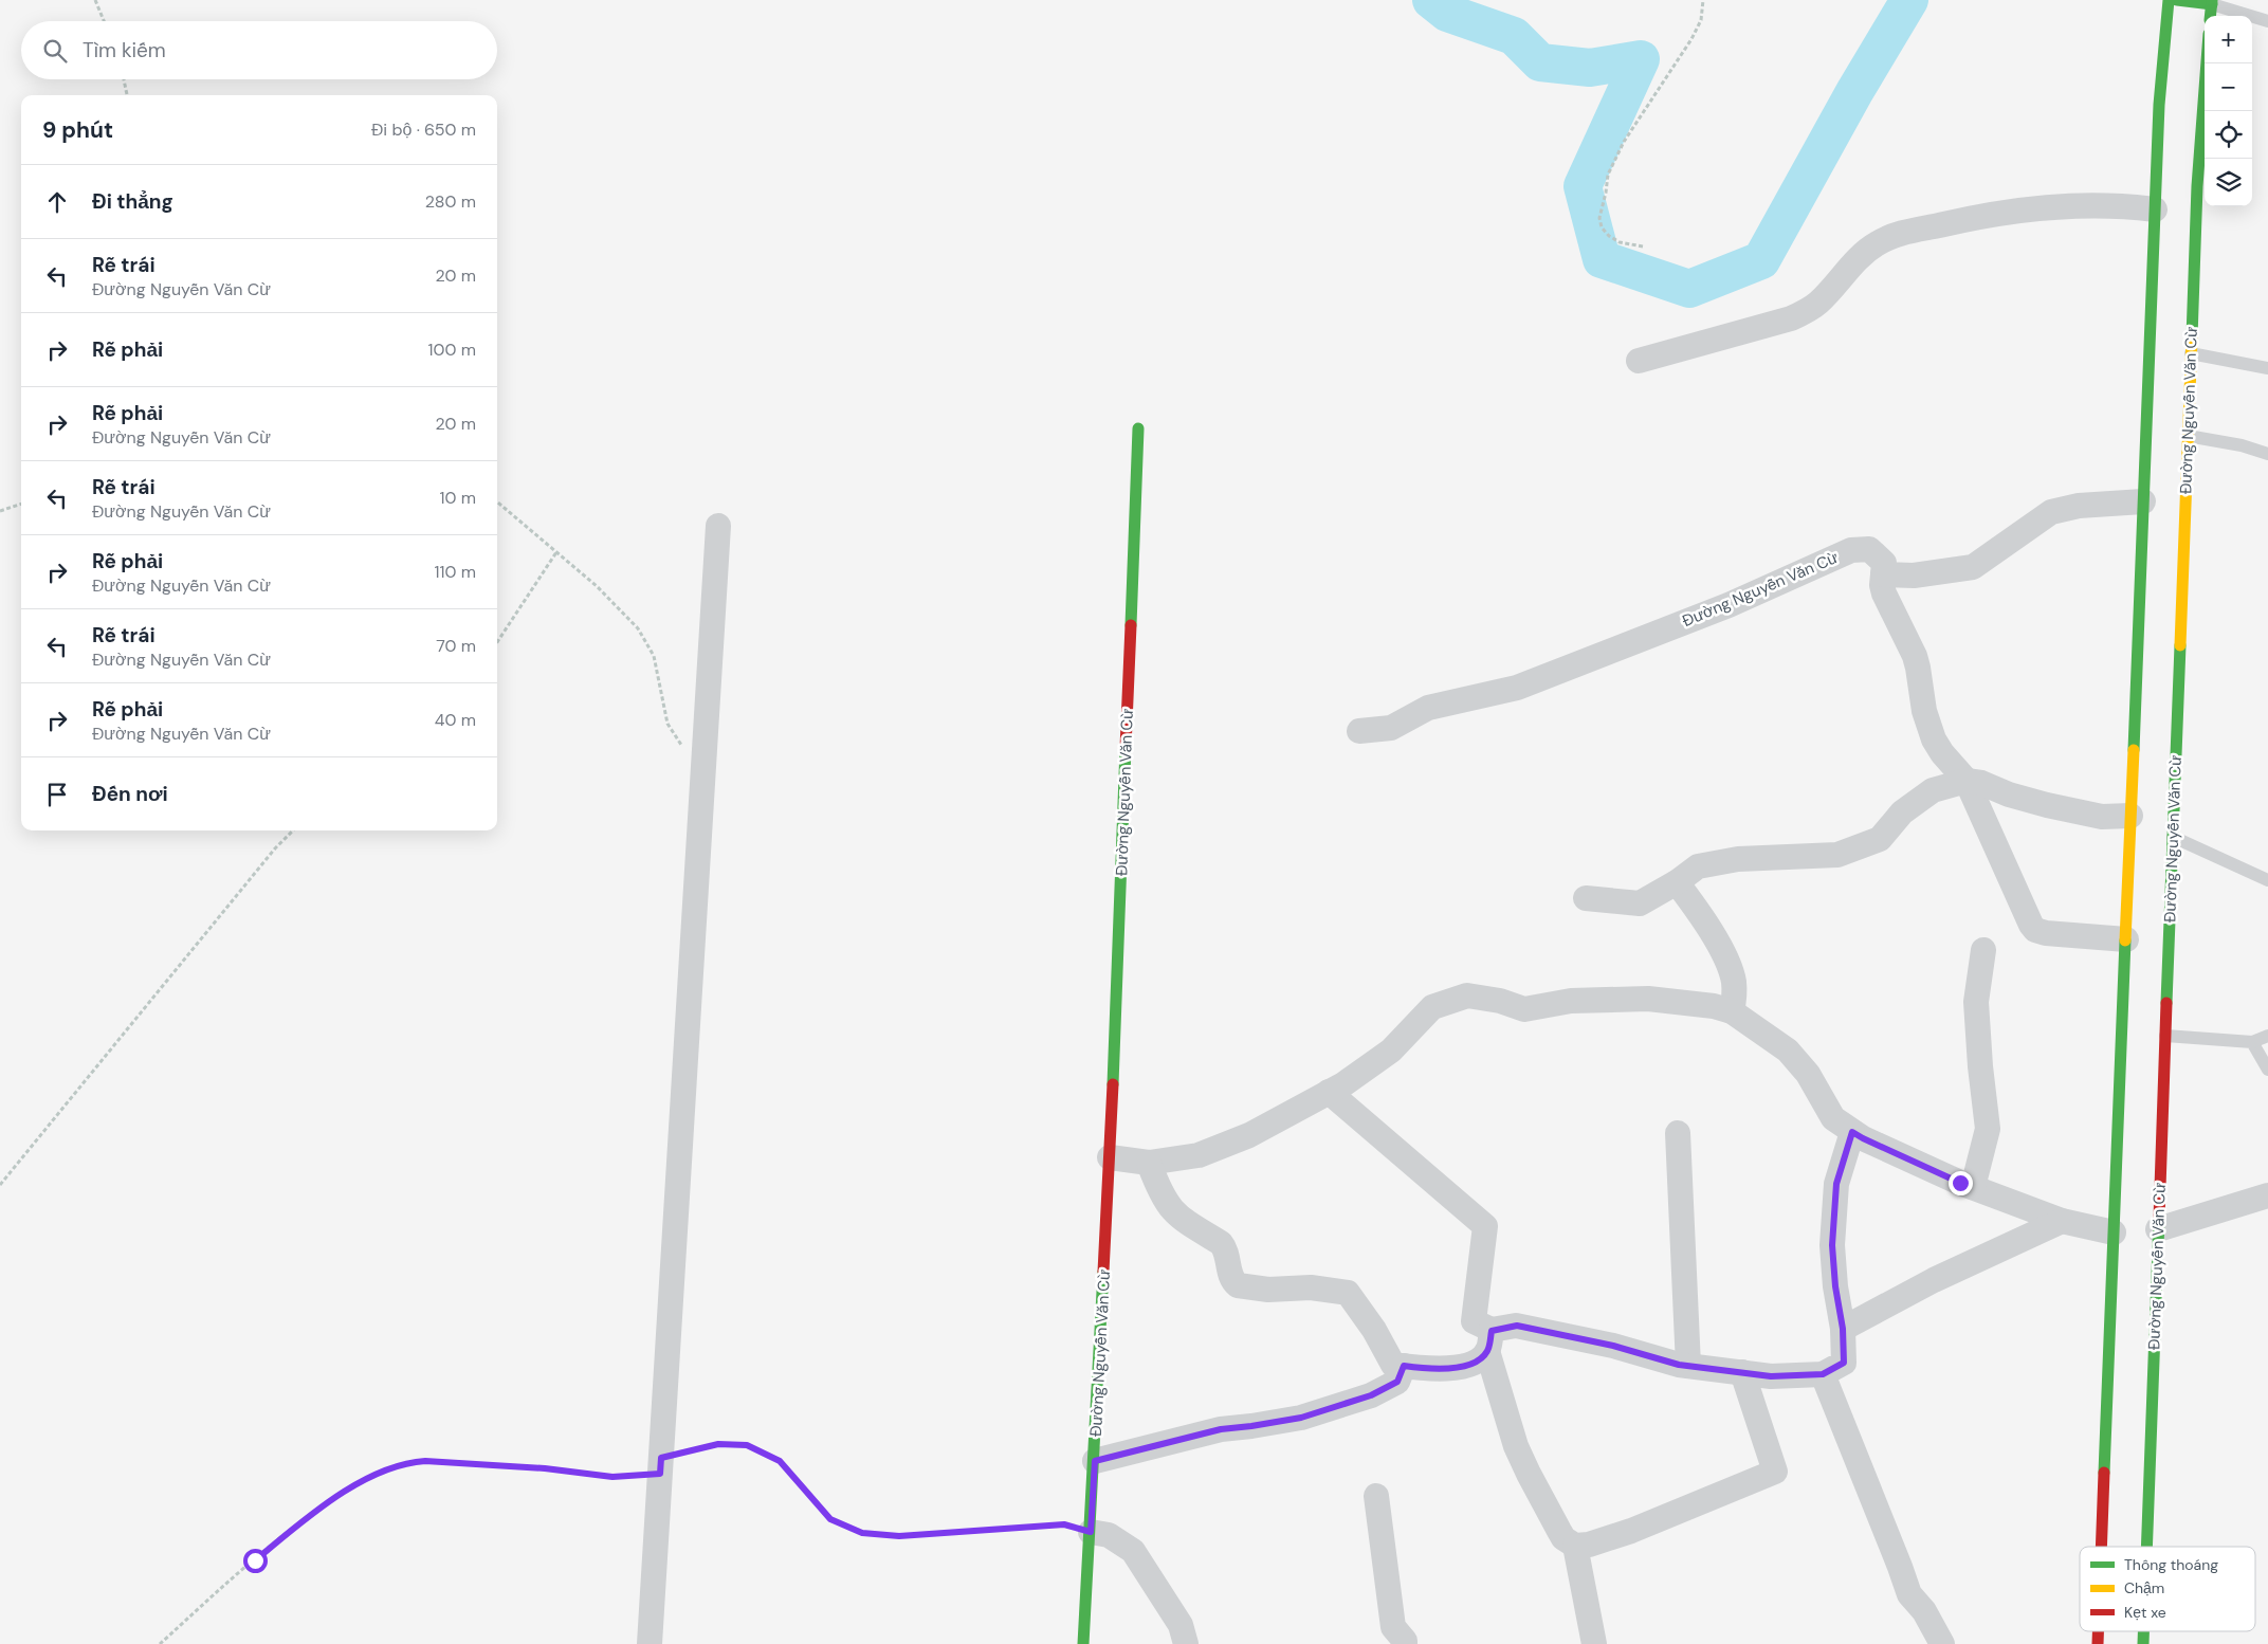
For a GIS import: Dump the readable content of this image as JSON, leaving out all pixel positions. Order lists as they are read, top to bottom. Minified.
{"streets":{"main road":["Đường Nguyễn Văn Cừ"]},"legend":["Thông thoáng","Chậm","Kẹt xe"],"page":{"map_buttons":["+","−"],"search":"Tìm kiếm","heading":["9 phút","Đi bộ · 650 m"],"list":[["Đi thẳng","280 m"],["Rẽ trái","Đường Nguyễn Văn Cừ","20 m"],["Rẽ phải","100 m"],["Rẽ phải","Đường Nguyễn Văn Cừ","20 m"],["Rẽ trái","Đường Nguyễn Văn Cừ","10 m"],["Rẽ phải","Đường Nguyễn Văn Cừ","110 m"],["Rẽ trái","Đường Nguyễn Văn Cừ","70 m"],["Rẽ phải","Đường Nguyễn Văn Cừ","40 m"],"Đến nơi"]}}
